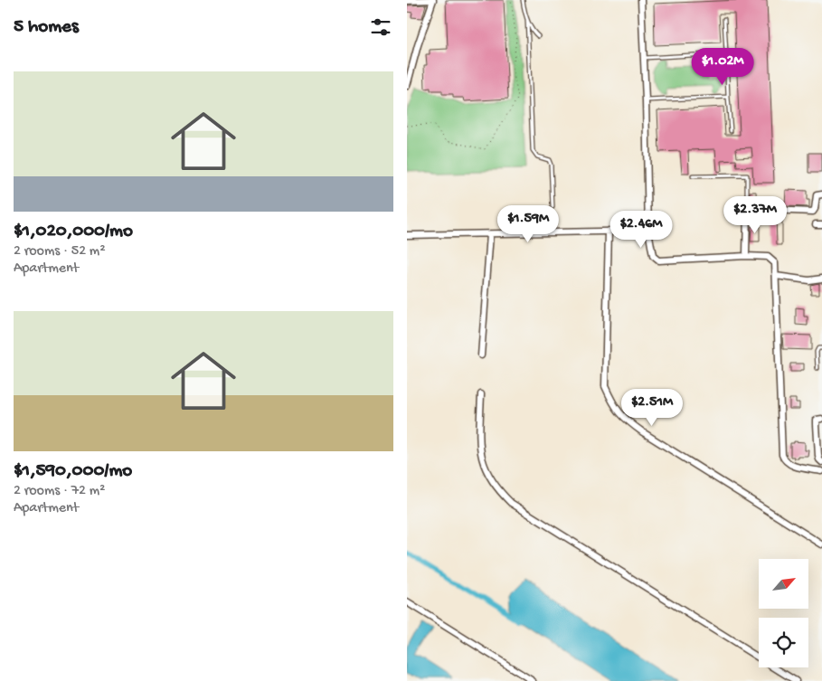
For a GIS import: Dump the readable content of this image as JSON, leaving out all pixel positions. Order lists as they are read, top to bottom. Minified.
{"north":"top right","page":{"heading":"5 homes","price":["$1.02M","$2.37M","$1.59M","$2.46M","$2.51M"],"list":[{"name":"$1,020,000/mo","note":"2 rooms · 52 m² · Apartment"},{"name":"$1,590,000/mo","note":"2 rooms · 72 m² · Apartment"}]}}
